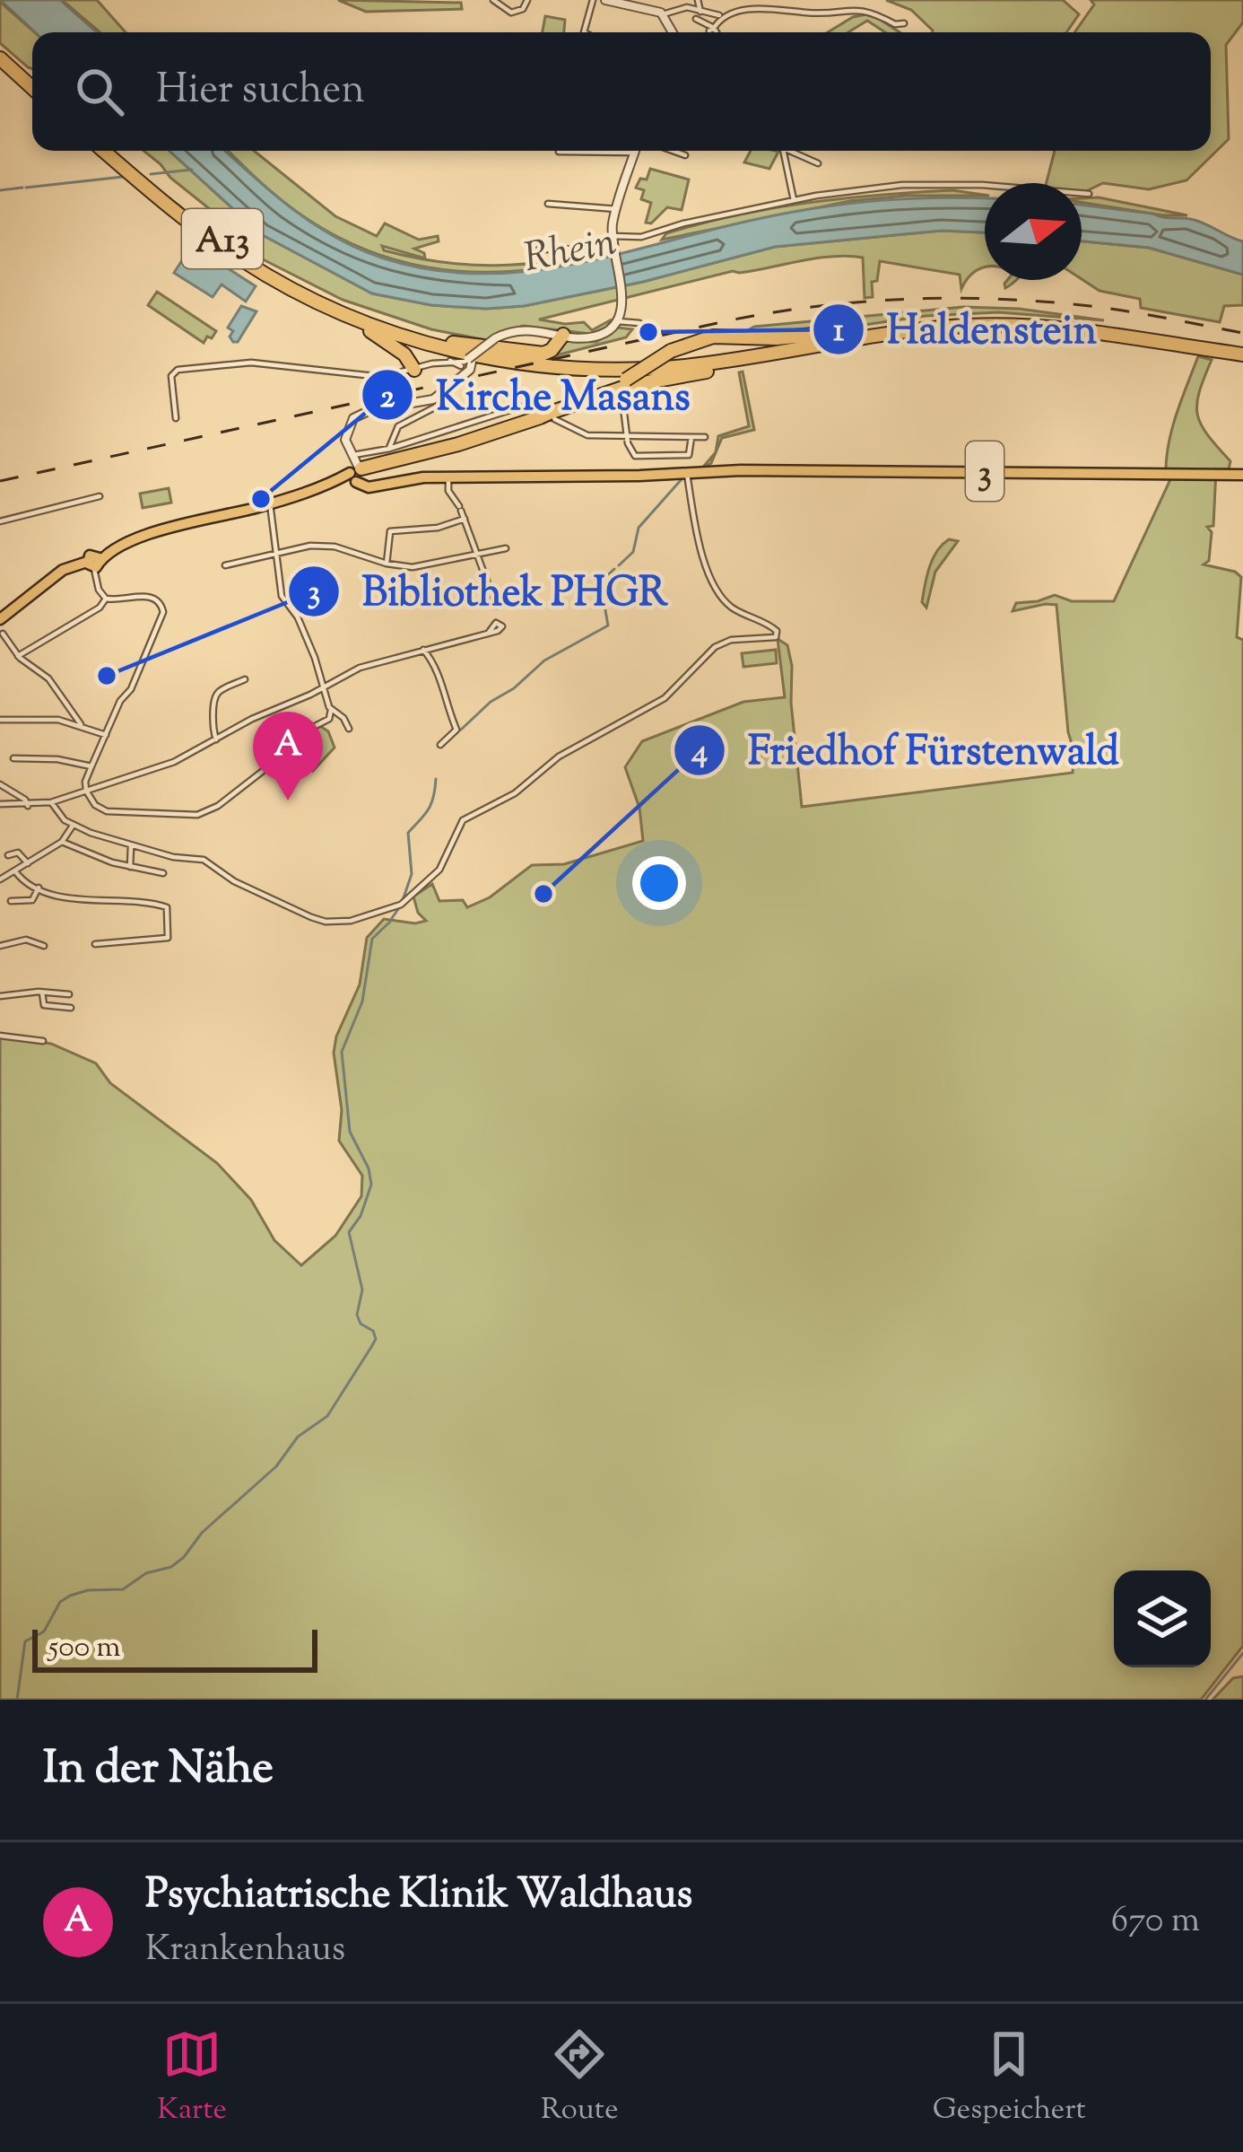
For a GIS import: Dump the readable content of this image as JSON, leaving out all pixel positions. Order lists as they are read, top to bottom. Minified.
{"streets":{"highway":["A13"],"main road":["3"]},"crossings":[["A13","3"]],"water":["Rhein"],"places":["Haldenstein","Kirche Masans","Bibliothek PHGR","Friedhof Fürstenwald"],"scale_bar":"500 m","north":"right","page":{"search":"Hier suchen","pins":"A","scale":"500 m","heading":"In der Nähe","list":[{"mark":"A","name":"Psychiatrische Klinik Waldhaus","note":"Krankenhaus","value":"670 m"}],"nav":["Karte","Route","Gespeichert"]}}
